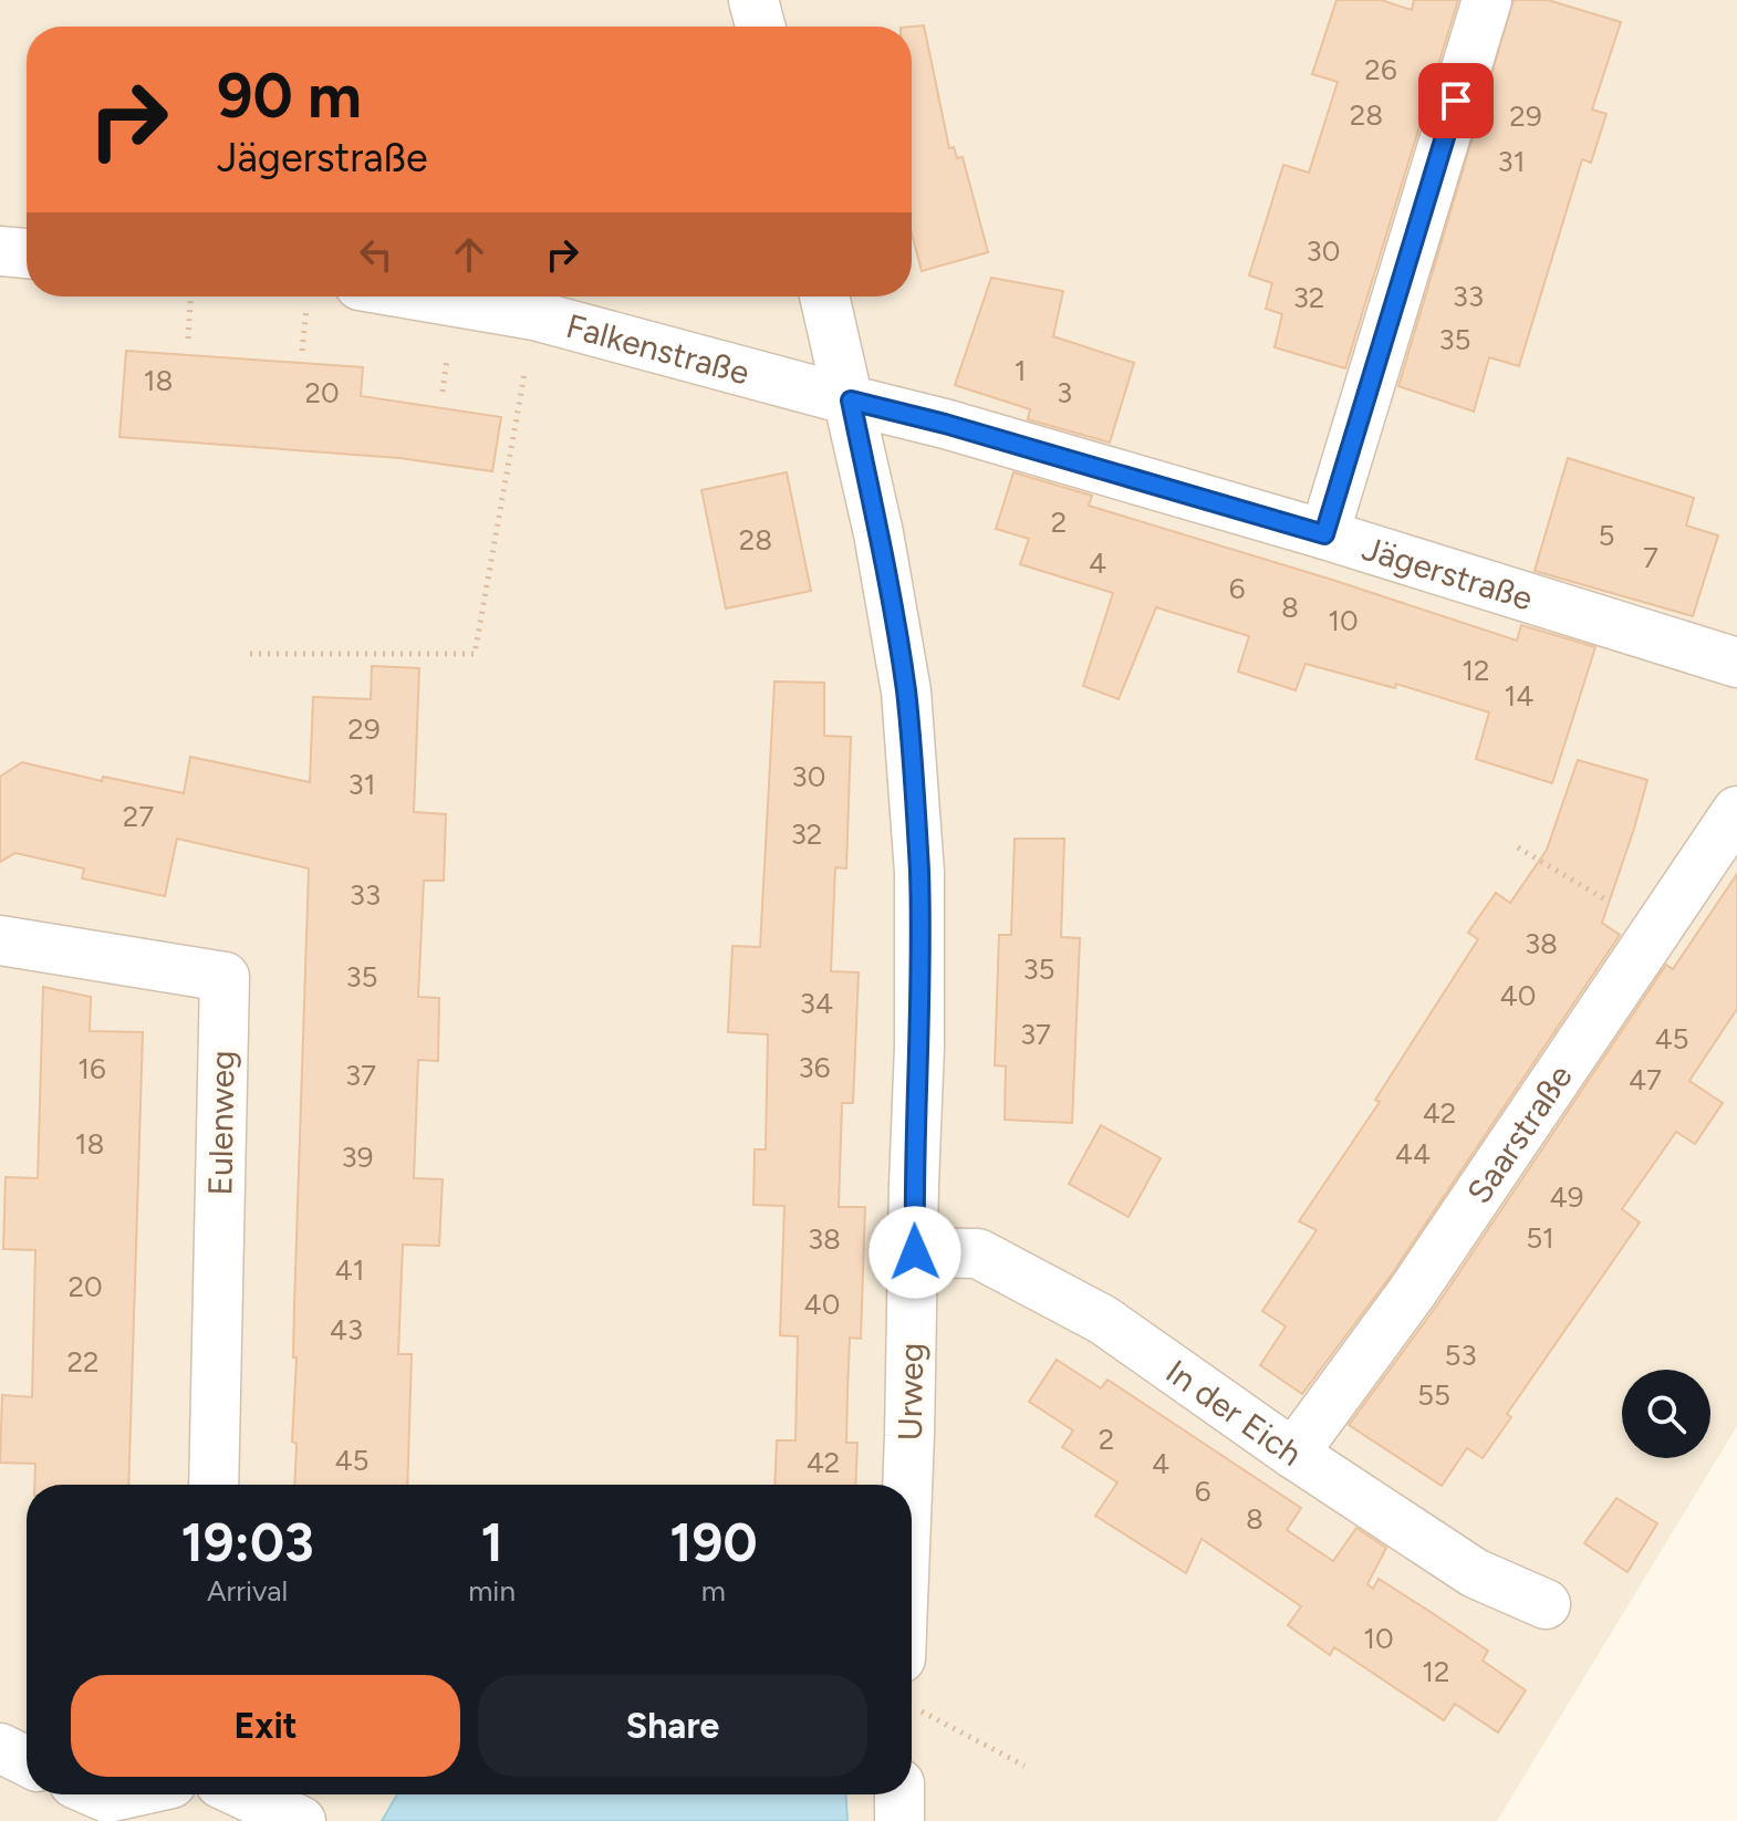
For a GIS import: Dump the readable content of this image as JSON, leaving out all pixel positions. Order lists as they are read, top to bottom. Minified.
{"streets":{"street":["Falkenstraße","Jägerstraße","Eulenweg","Saarstraße","Urweg","In der Eich"]},"crossings":[["Falkenstraße","Jägerstraße"],["Falkenstraße","Urweg"],["Jägerstraße","Urweg"],["Saarstraße","In der Eich"],["Urweg","In der Eich"]],"house_numbers":["26","28","29","31","30","33","32","35","1","18","20","3","2","5","28","7","4","6","8","10","12","14","29","30","31","27","32","33","38","35","35","40","34","37","45","36","16","37","47","42","18","44","39","49","51","38","41","20","40","43","53","22","55","2","45","42","4","6","8","10","12"],"page":{"turn":["90 m","Jägerstraße"],"eta":["19:03","Arrival","1","min","190","m"],"buttons":["Exit","Share"]}}
